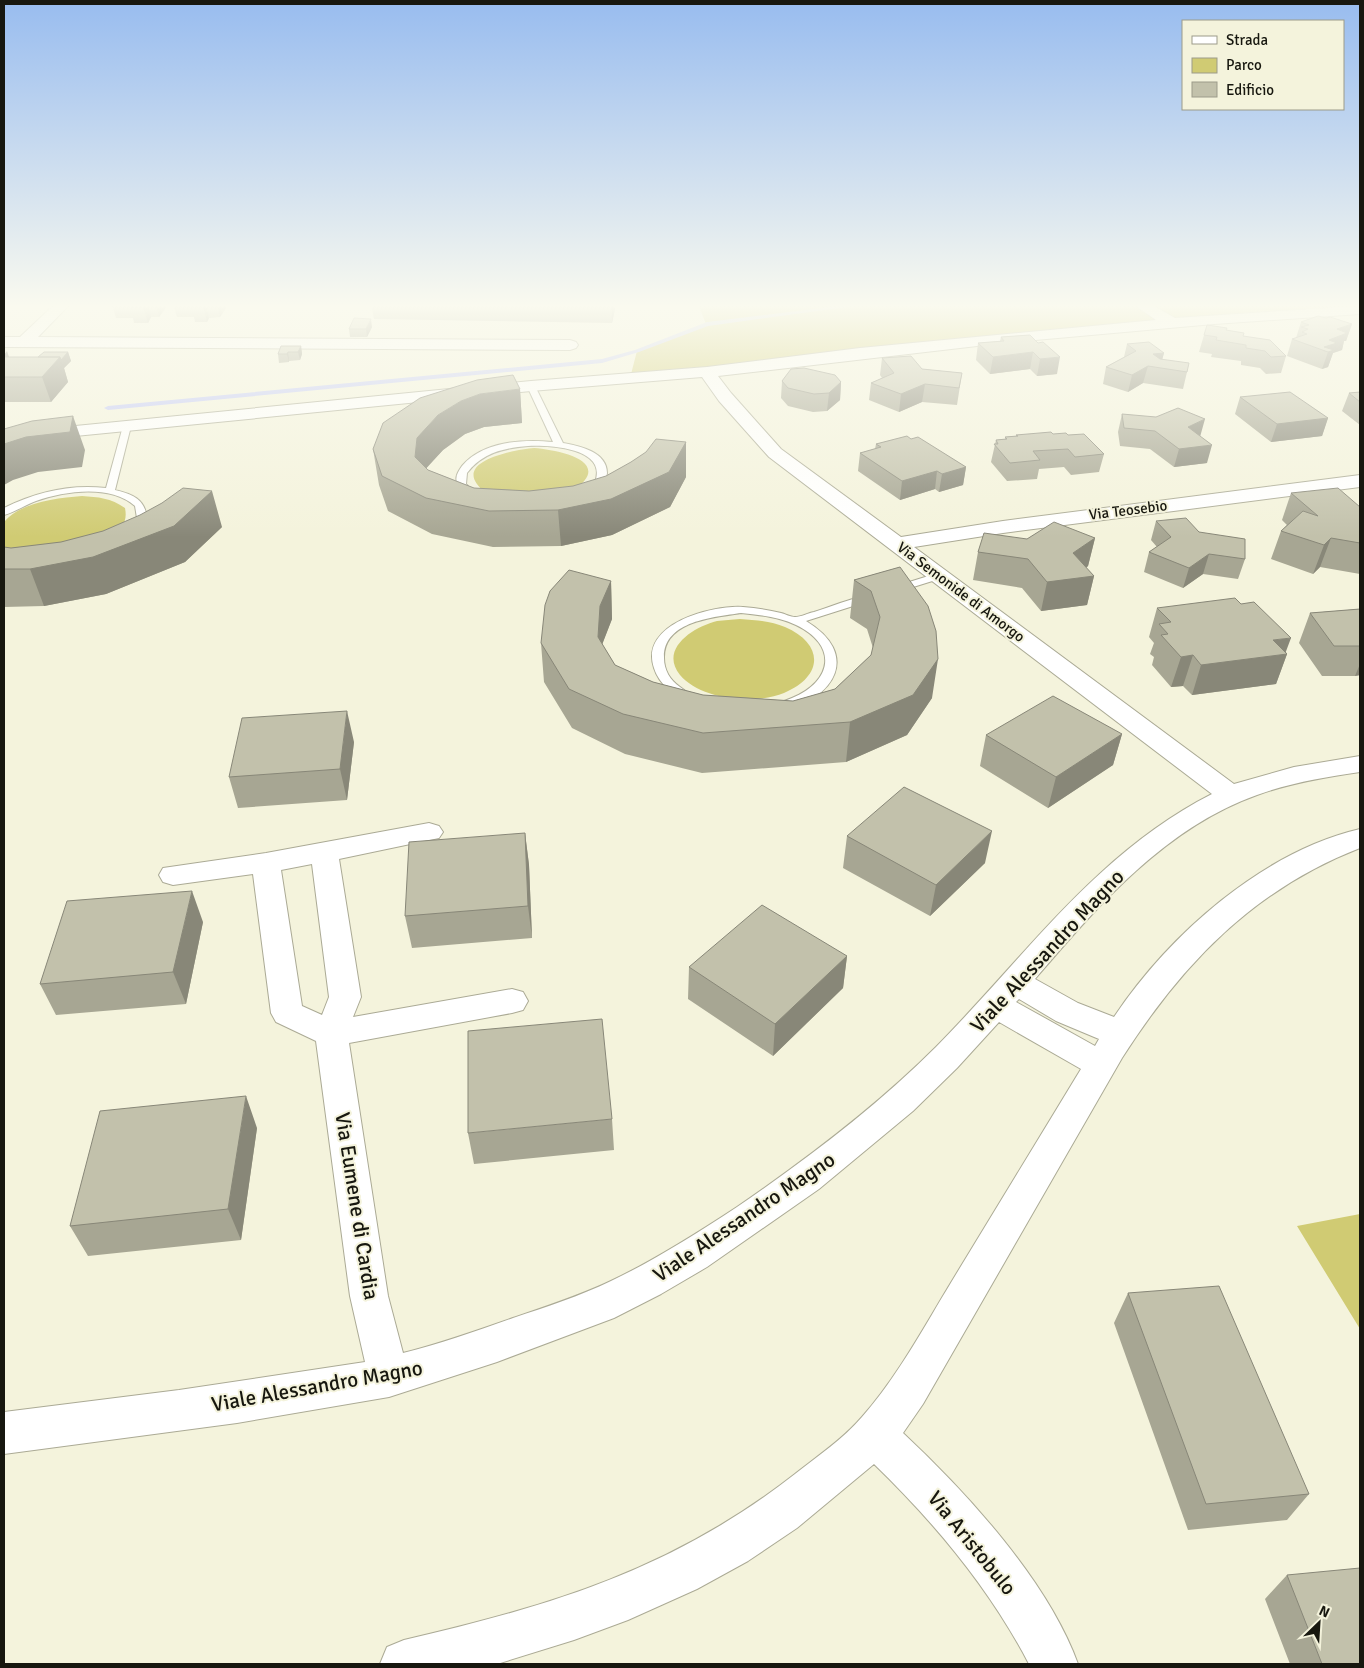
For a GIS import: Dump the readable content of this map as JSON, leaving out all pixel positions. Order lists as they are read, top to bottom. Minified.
{"streets":{"street":["Via Teosebio","Via Semonide di Amorgo","Viale Alessandro Magno","Via Eumene di Cardia","Via Aristobulo"]},"crossings":[["Via Teosebio","Via Semonide di Amorgo"],["Via Semonide di Amorgo","Viale Alessandro Magno"],["Viale Alessandro Magno","Via Eumene di Cardia"]],"legend":["Strada","Parco","Edificio"],"north":"top right"}
